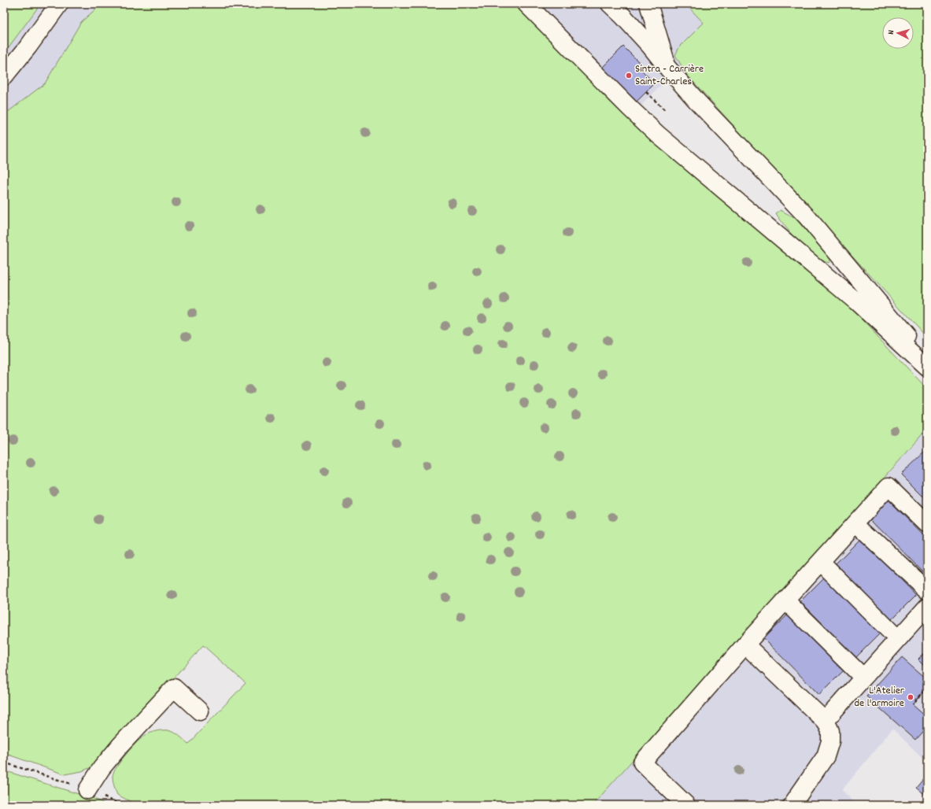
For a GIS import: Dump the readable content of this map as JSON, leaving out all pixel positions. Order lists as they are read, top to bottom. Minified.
{"places":["Sintra - Carrière Saint-Charles","L'Atelier de l'armoire"],"north":"left"}
